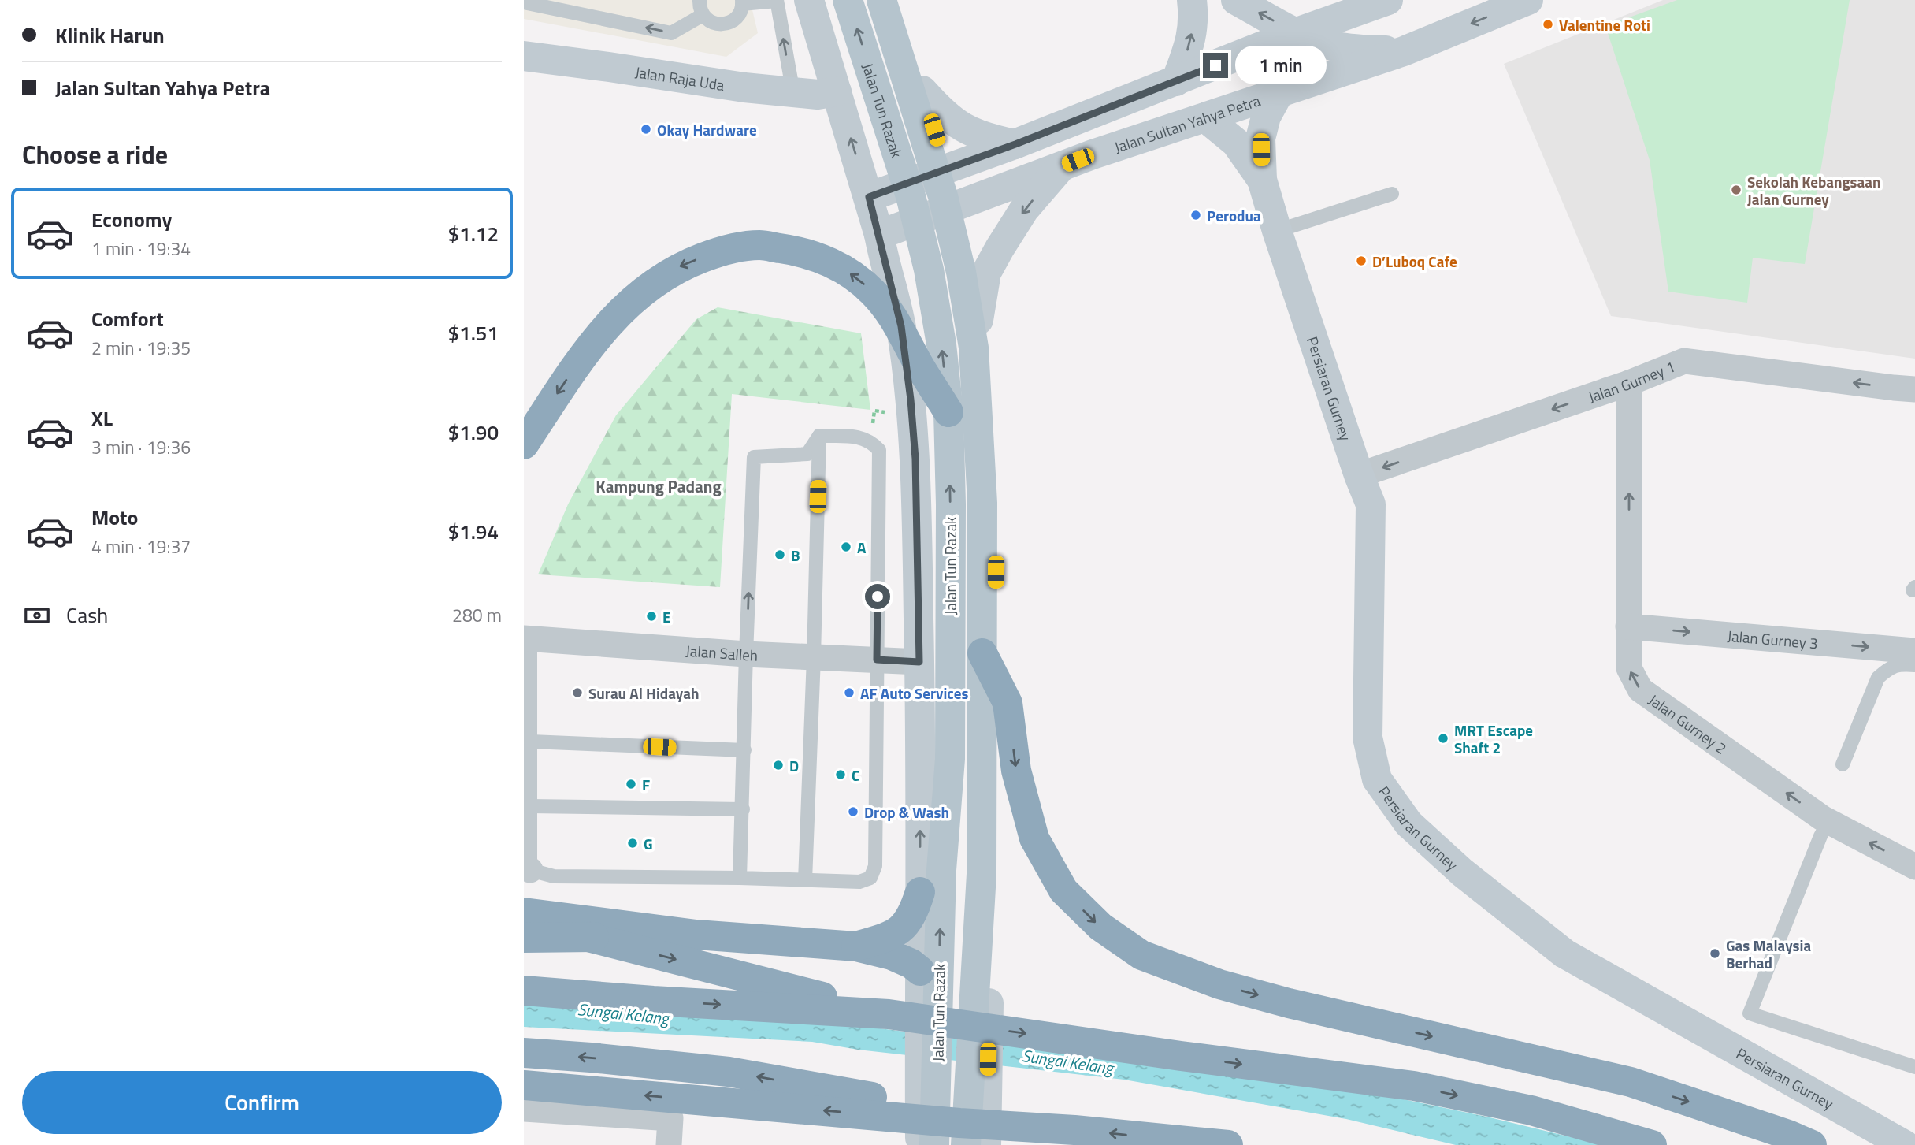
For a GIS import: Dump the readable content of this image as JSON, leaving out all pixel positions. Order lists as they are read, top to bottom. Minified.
{"streets":{"main road":["Jalan Raja Uda","Jalan Tun Razak","Jalan Sultan Yahya Petra","Persiaran Gurney"],"street":["Jalan Gurney 1","Jalan Gurney 3","Jalan Salleh","Jalan Gurney 2"]},"crossings":[["Jalan Raja Uda","Jalan Tun Razak"],["Jalan Tun Razak","Jalan Sultan Yahya Petra"],["Jalan Tun Razak","Jalan Salleh"],["Jalan Sultan Yahya Petra","Persiaran Gurney"],["Jalan Gurney 1","Persiaran Gurney"],["Jalan Gurney 1","Jalan Gurney 2"],["Jalan Gurney 3","Jalan Gurney 2"]],"one_way":["Jalan Gurney 1","Jalan Gurney 3","Jalan Gurney 2"],"districts":["Kampung Padang"],"water":["Sungai Kelang"],"places":["Valentine Roti","Okay Hardware","Sekolah Kebangsaan Jalan Gurney","Perodua","D’Luboq Cafe","A","B","E","Surau Al Hidayah","AF Auto Services","MRT Escape Shaft 2","D","C","F","Drop & Wash","G","Gas Malaysia Berhad"],"page":{"banner":["Klinik Harun","Jalan Sultan Yahya Petra"],"bubble":"1 min","heading":"Choose a ride","list":[{"name":"Economy","note":"1 min · 19:34","value":"$1.12"},{"name":"Comfort","note":"2 min · 19:35","value":"$1.51"},{"name":"XL","note":"3 min · 19:36","value":"$1.90"},{"name":"Moto","note":"4 min · 19:37","value":"$1.94"}],"pay":["Cash","280 m"],"buttons":"Confirm"}}
